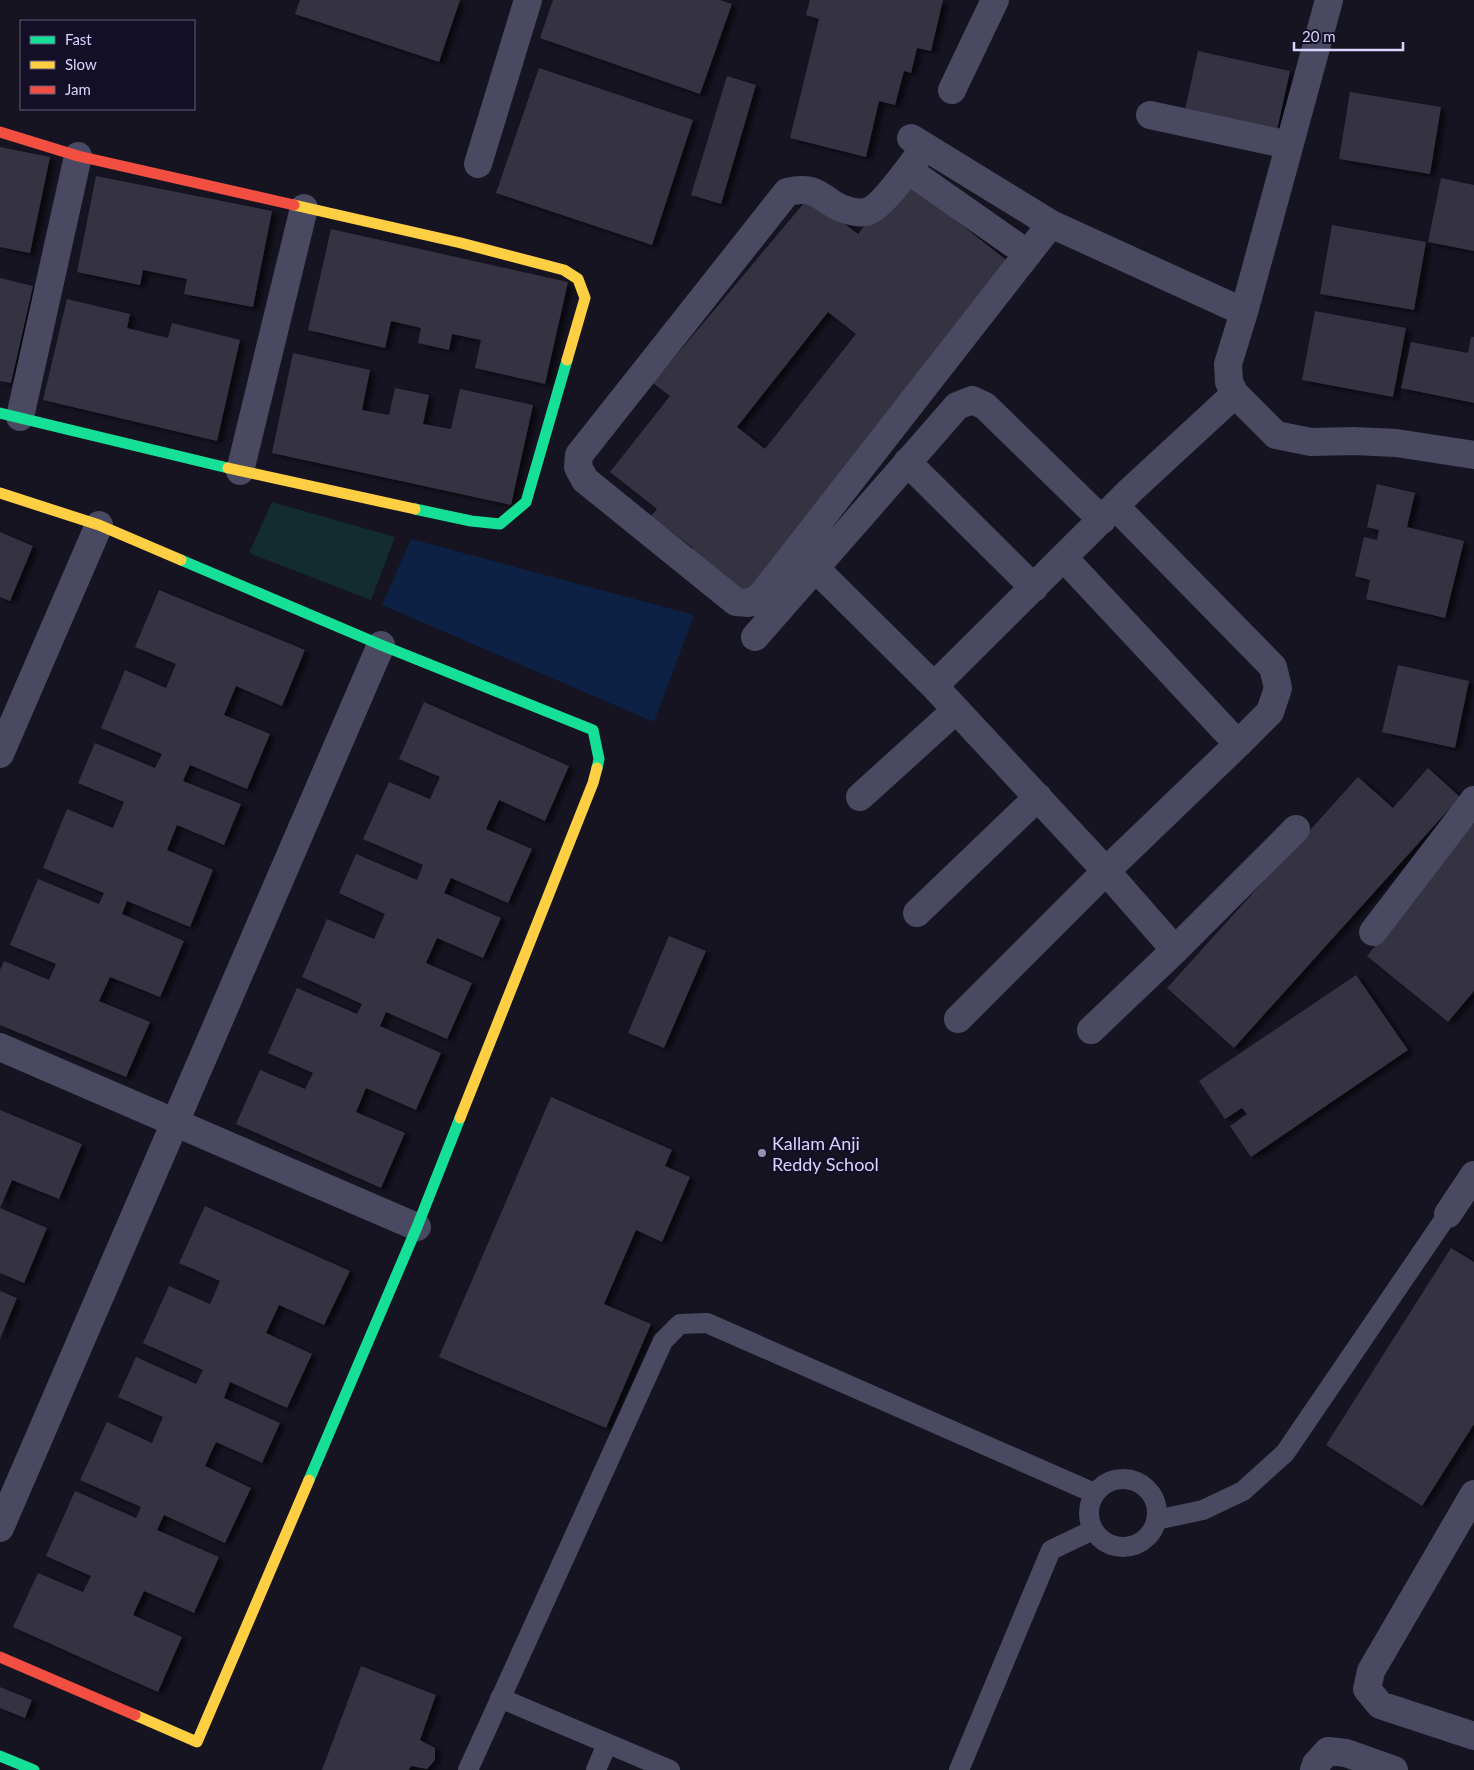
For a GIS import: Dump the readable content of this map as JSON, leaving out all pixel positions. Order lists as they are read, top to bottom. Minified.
{"places":["Kallam Anji Reddy School"],"legend":["Fast","Slow","Jam"],"scale_bar":"20 m"}
